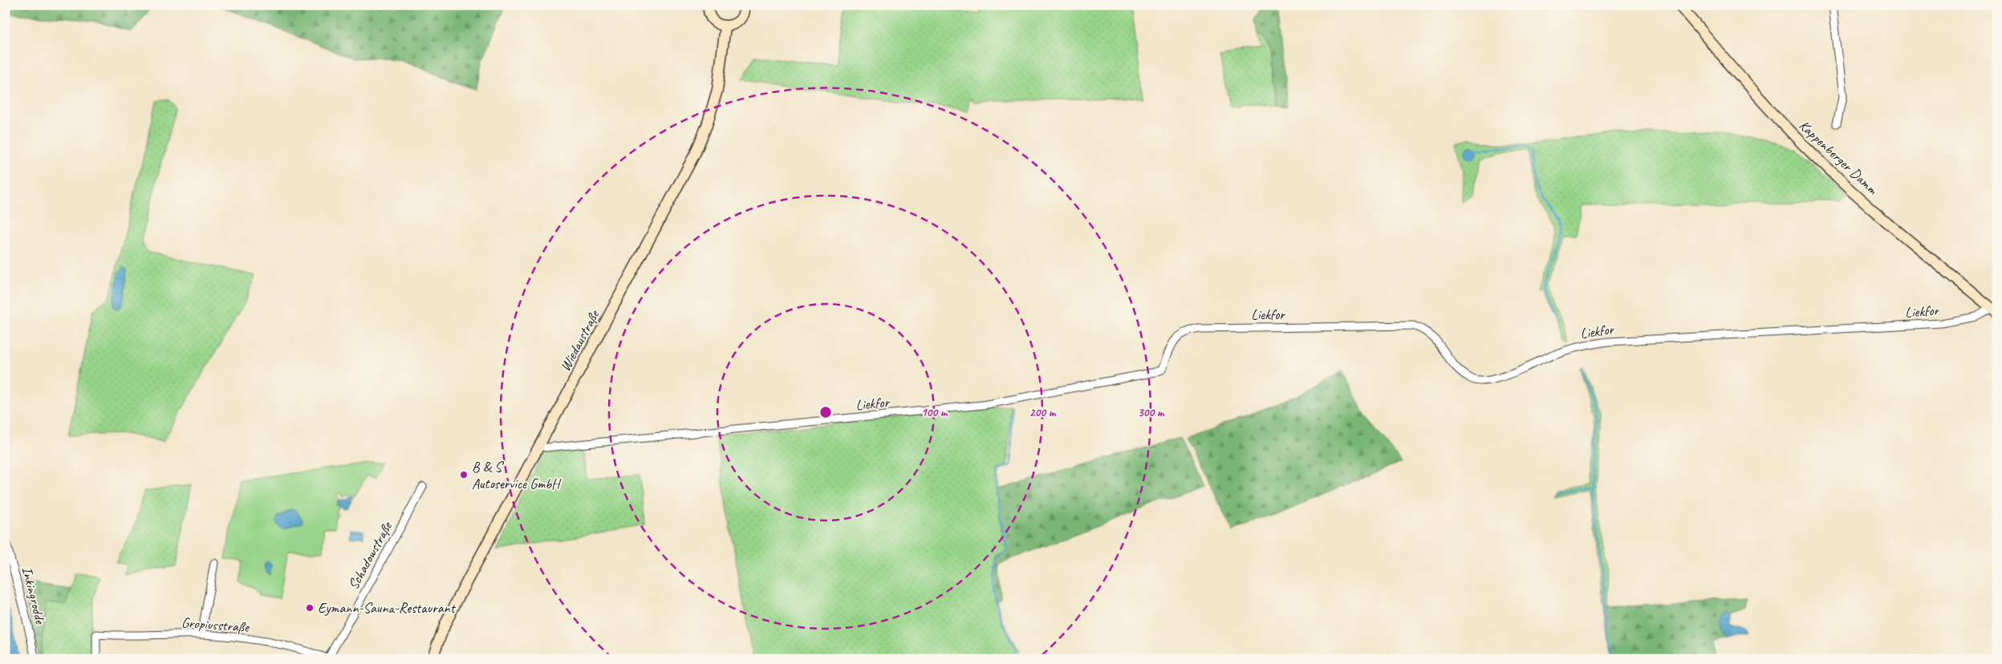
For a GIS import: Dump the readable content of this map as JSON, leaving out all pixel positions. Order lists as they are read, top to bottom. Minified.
{"streets":{"main road":["Kappenberger Damm","Wiedaustraße"],"street":["Liekfor","Schadowstraße","Inkingrodde","Gropiusstraße"]},"crossings":[["Kappenberger Damm","Liekfor"],["Liekfor","Wiedaustraße"],["Schadowstraße","Gropiusstraße"]],"places":["B & S Autoservice GmbH","Eymann-Sauna-Restaurant"],"rings":["100 m","200 m","300 m"]}
